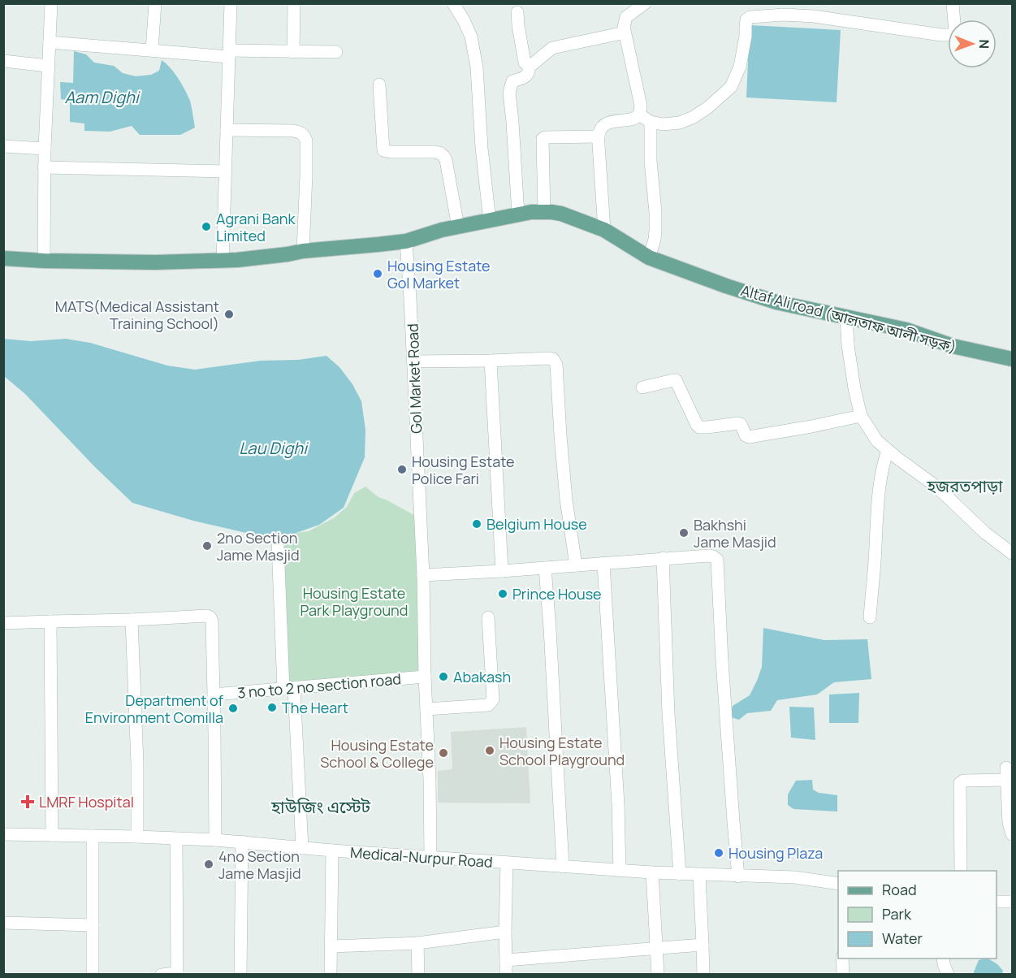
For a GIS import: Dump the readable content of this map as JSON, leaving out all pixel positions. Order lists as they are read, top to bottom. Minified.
{"streets":{"main road":["Altaf Ali road (আলতাফ আলী সড়ক)"],"street":["Gol Market Road","3 no to 2 no section road","Medical-Nurpur Road"]},"crossings":[["Altaf Ali road (আলতাফ আলী সড়ক)","Gol Market Road"],["Gol Market Road","3 no to 2 no section road"],["Gol Market Road","Medical-Nurpur Road"]],"districts":["হজরতপাড়া","হাউজিং এস্টেট"],"water":["Aam Dighi","Lau Dighi"],"parks":["Housing Estate Park Playground"],"places":{"other":["Agrani Bank Limited","Housing Estate Gol Market","MATS(Medical Assistant Training School)","Housing Estate Police Fari","Belgium House","Bakhshi Jame Masjid","2no Section Jame Masjid","Prince House","Abakash","The Heart","Department of Environment Comilla","Housing Estate School Playground","Housing Estate School & College","Housing Plaza","4no Section Jame Masjid"],"health":["LMRF Hospital"]},"legend":["Road","Park","Water"],"north":"right"}
